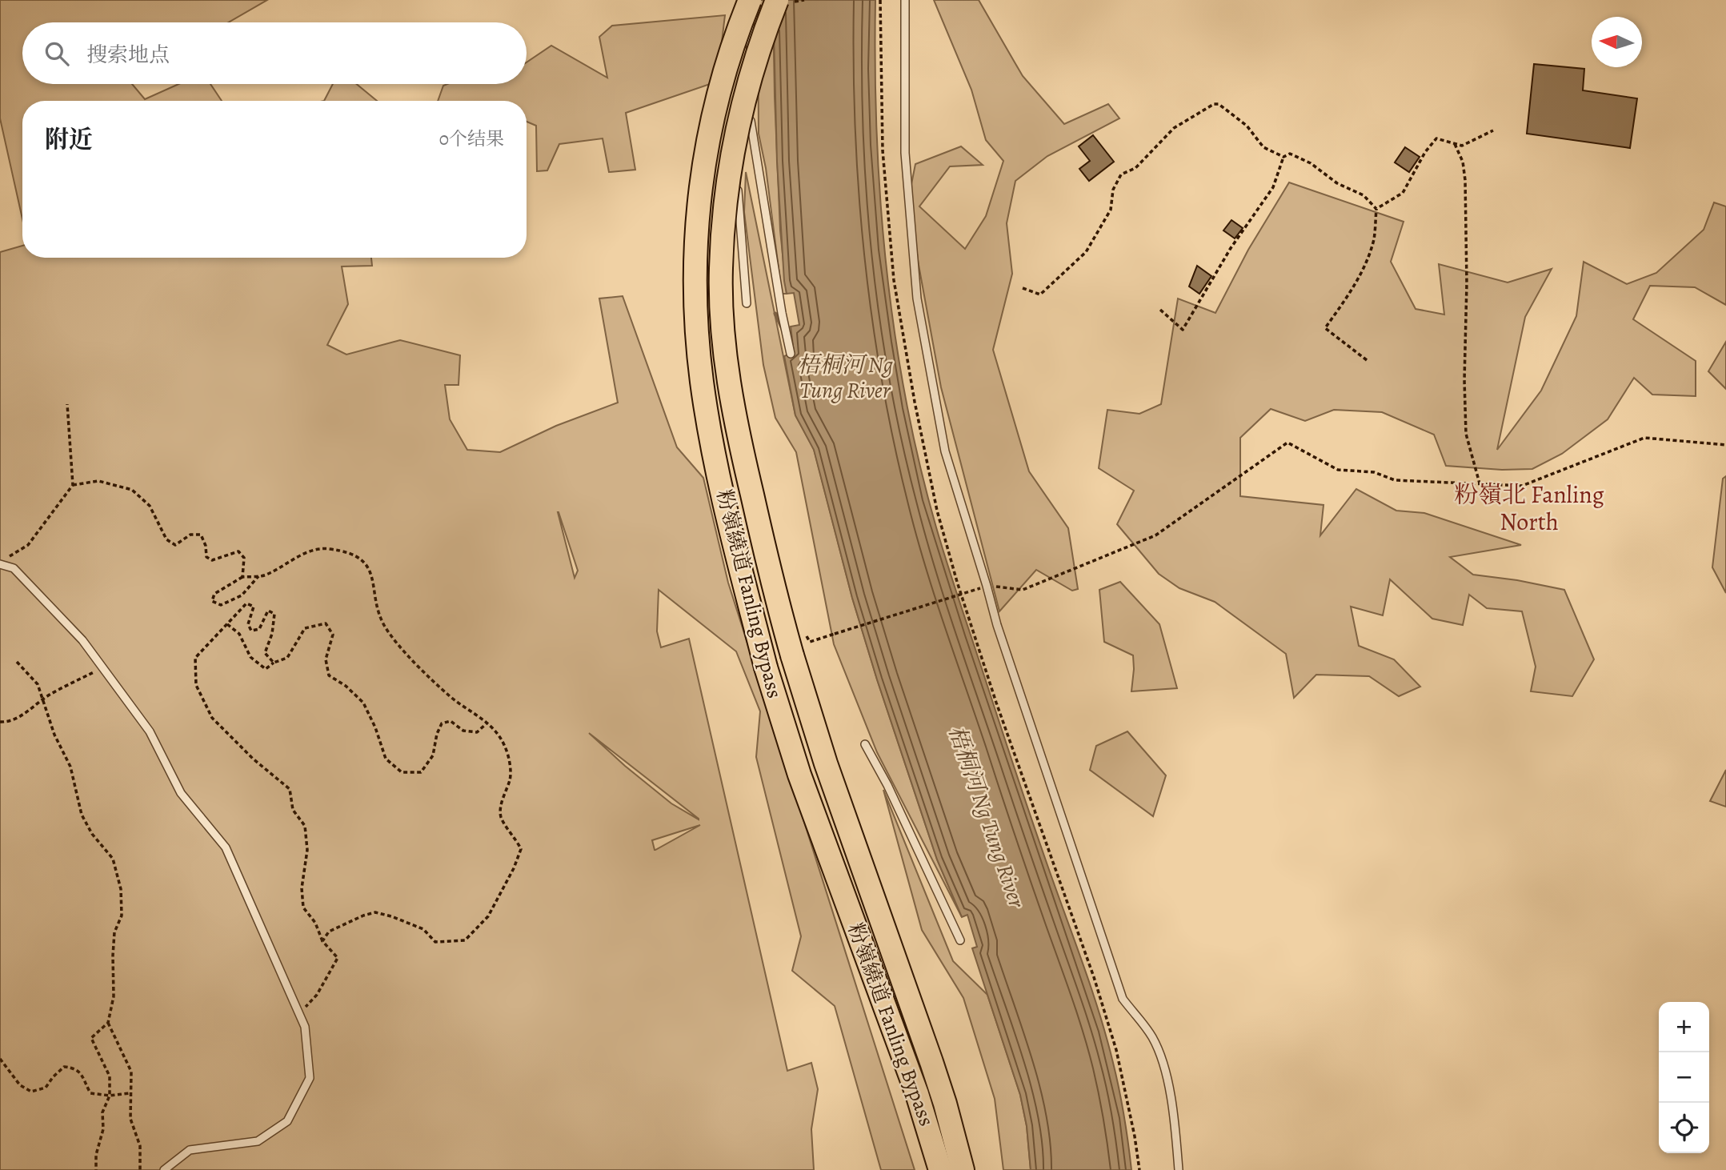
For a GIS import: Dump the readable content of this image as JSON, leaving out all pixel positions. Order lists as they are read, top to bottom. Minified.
{"streets":{"main road":["粉嶺繞道 Fanling Bypass"]},"districts":["粉嶺北 Fanling North"],"water":["梧桐河 Ng Tung River"],"north":"left","page":{"search":"搜索地点","heading":["附近","0个结果"],"map_buttons":["+","−"]}}
